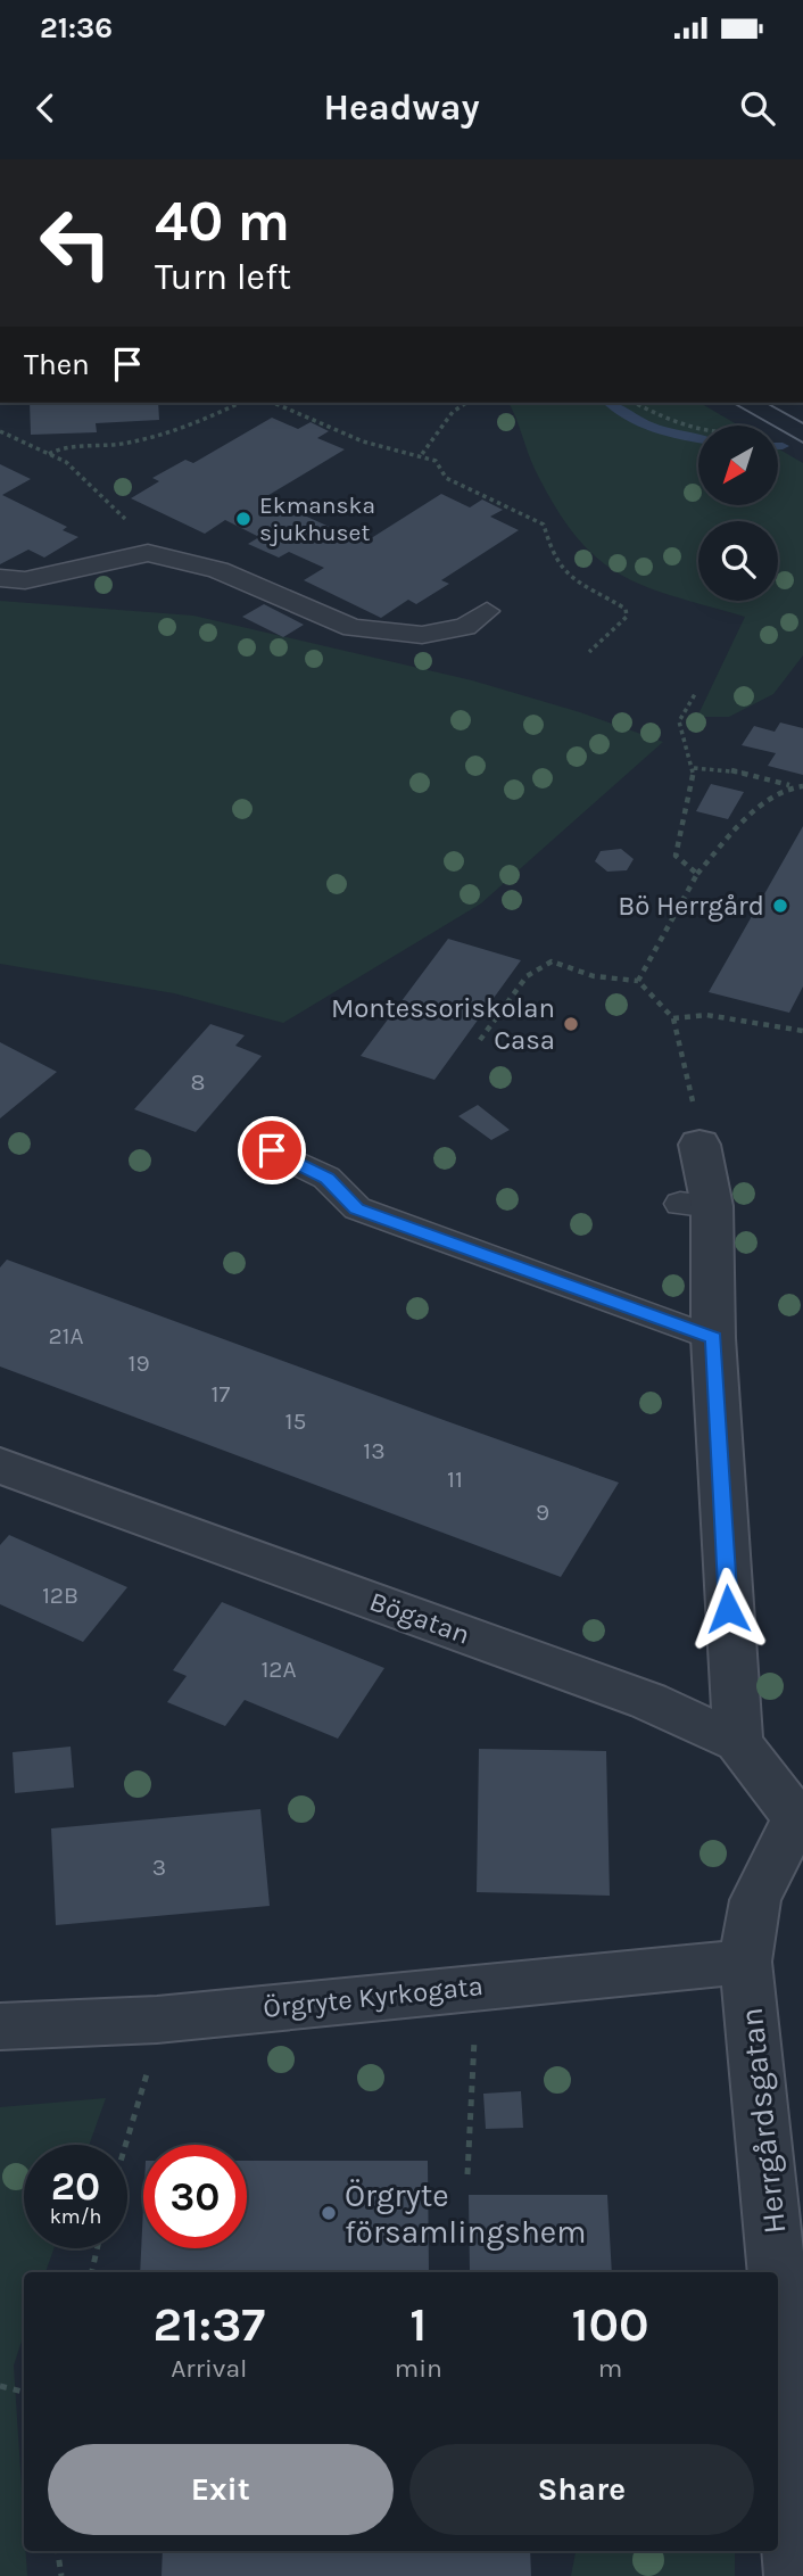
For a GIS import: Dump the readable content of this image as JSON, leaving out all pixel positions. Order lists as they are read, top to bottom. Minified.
{"streets":{"street":["Bögatan","Örgryte Kyrkogata","Herrgårdsgatan"]},"crossings":[["Bögatan","Herrgårdsgatan"],["Örgryte Kyrkogata","Herrgårdsgatan"]],"places":["Ekmanska sjukhuset","Bö Herrgård","Montessoriskolan Casa","Örgryte församlingshem"],"house_numbers":["8","21A","19","17","15","13","11","9","12B","12A","3"],"north":"bottom left","page":{"status":"21:36","header":"Headway","turn":["40 m","Turn left"],"then":"Then","speed":"20 km/h","limit":"30","eta":["21:37","Arrival","1","min","100","m"],"buttons":["Exit","Share"]}}
